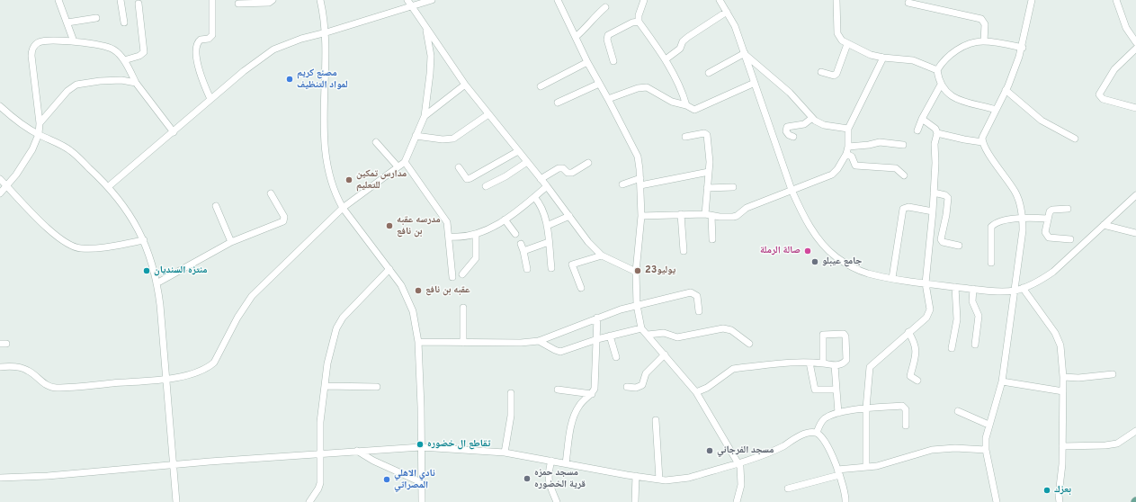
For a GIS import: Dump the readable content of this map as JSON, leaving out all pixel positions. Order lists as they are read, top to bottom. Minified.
{"places":["مصنع كريم لمواد التنظيف","مدارس تمكين للتعليم","مدرسه عقبه بن نافع","صالة الرملة","جامع عيبلو","منتزه السنديان","23يوليو","عقبه بن نافع","تقاطع ال خضوره","مسجد الفرجاني","مسجد حمزه قرية الخضوره","نادي الاهلي المصراتي","بعزك"]}
